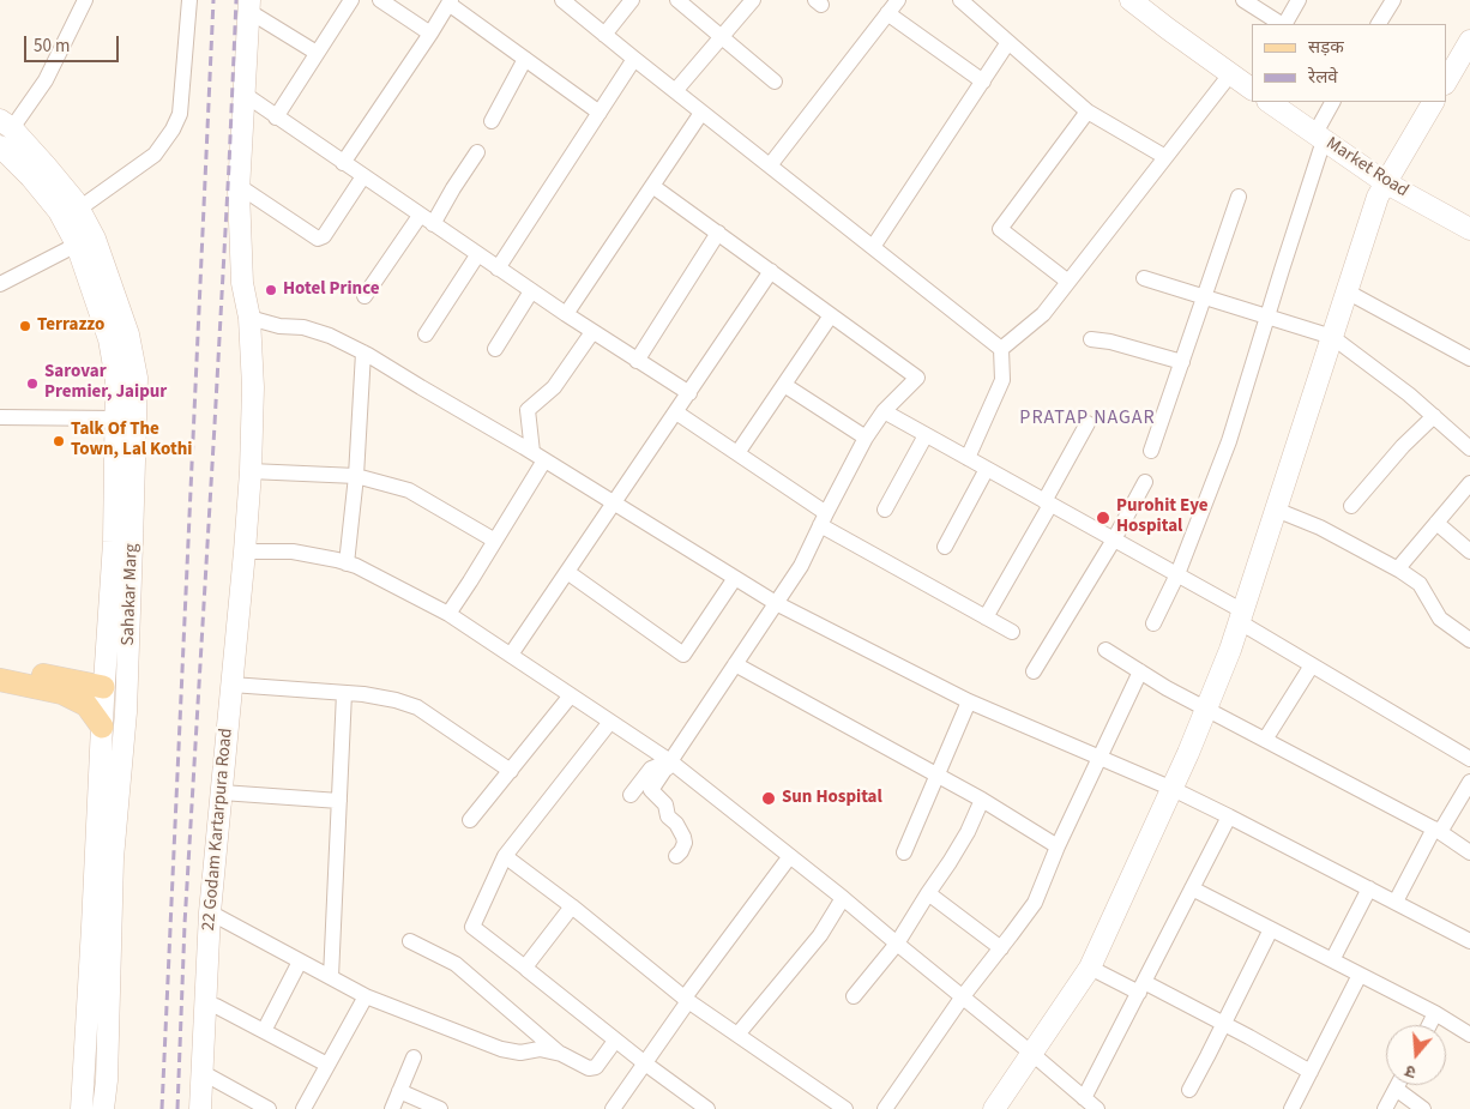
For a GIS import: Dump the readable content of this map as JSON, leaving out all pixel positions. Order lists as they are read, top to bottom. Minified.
{"streets":{"street":["Market Road","Sahakar Marg","22 Godam Kartarpura Road"]},"districts":["PRATAP NAGAR"],"places":["Hotel Prince","Terrazzo","Sarovar Premier, Jaipur","Talk Of The Town, Lal Kothi","Purohit Eye Hospital","Sun Hospital"],"legend":["सड़क","रेलवे"],"scale_bar":"50 m","north":"bottom"}
